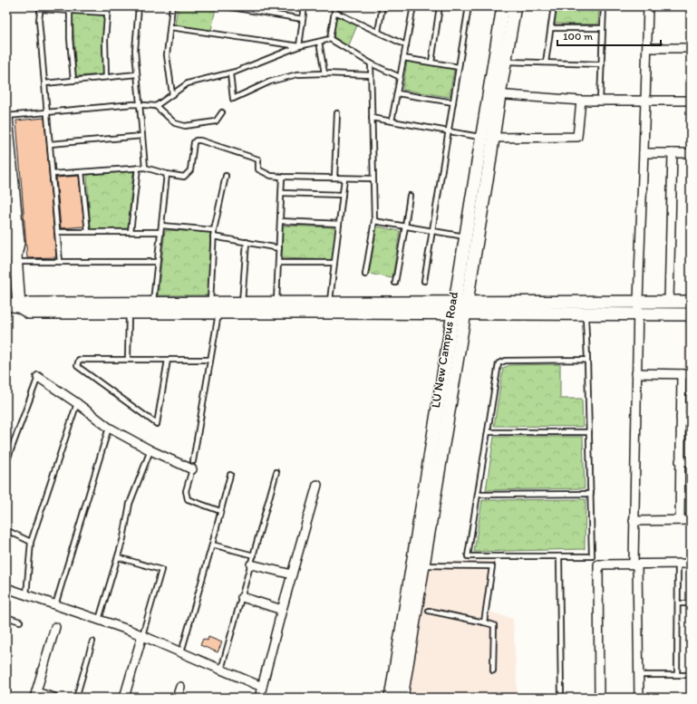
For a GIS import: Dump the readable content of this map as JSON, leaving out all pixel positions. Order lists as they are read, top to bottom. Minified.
{"streets":{"street":["LU New Campus Road"]},"scale_bar":"100 m"}
